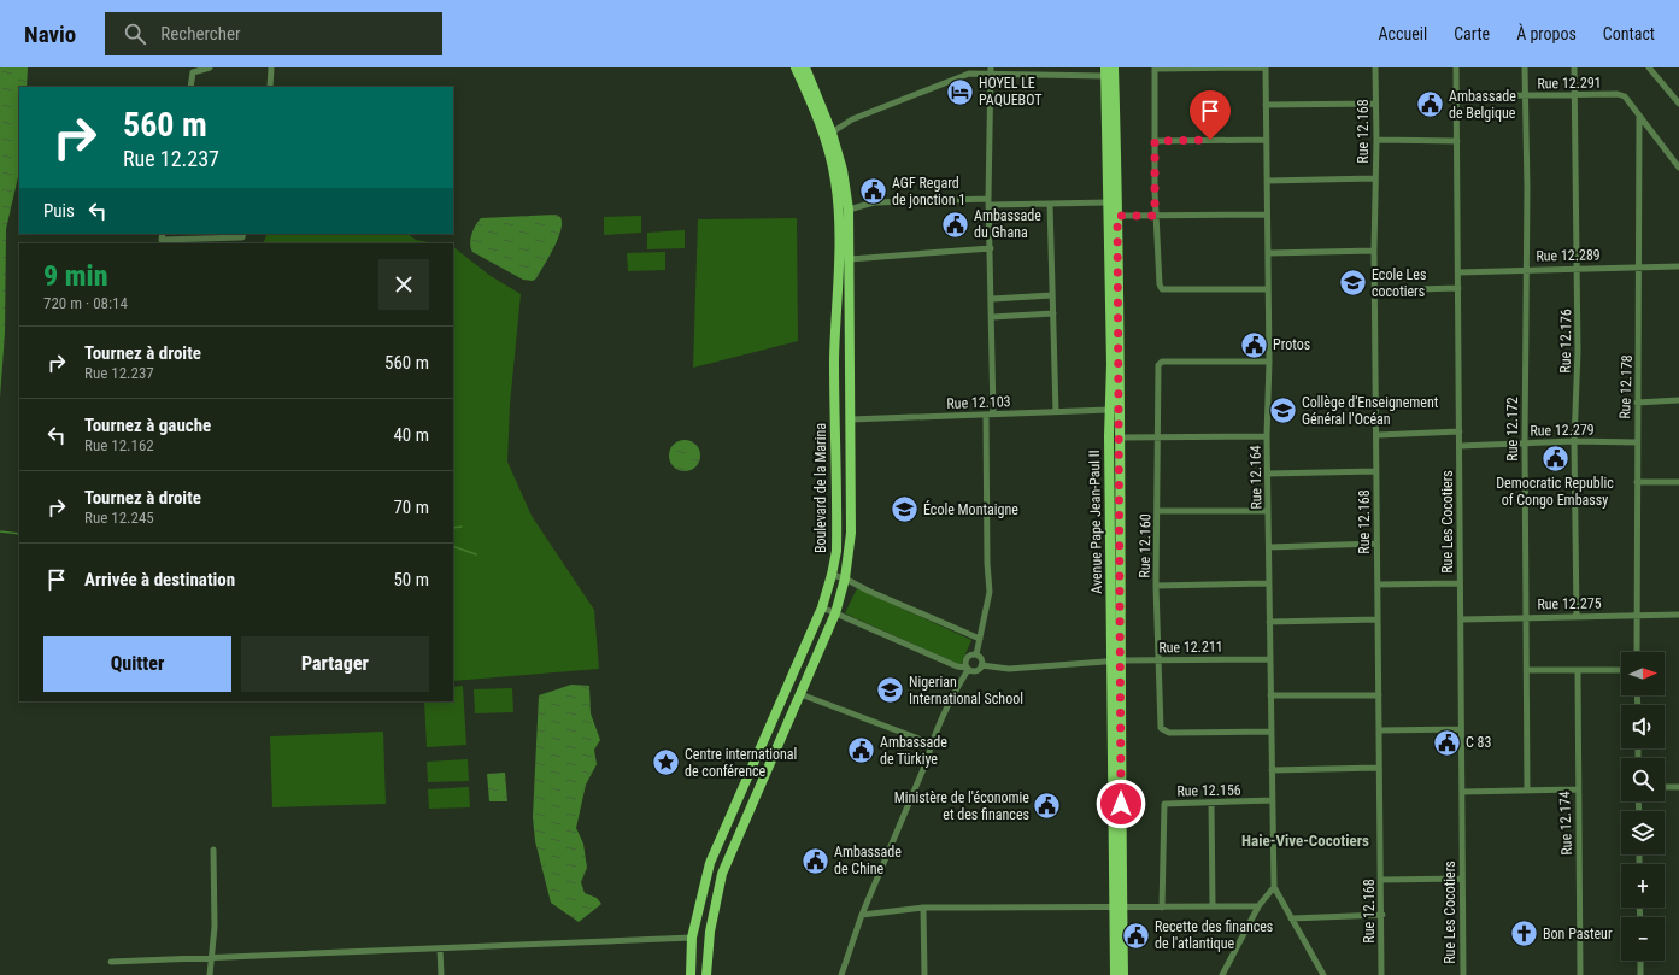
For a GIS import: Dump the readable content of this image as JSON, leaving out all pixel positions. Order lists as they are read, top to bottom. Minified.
{"streets":{"main road":["Boulevard de la Marina","Avenue Pape Jean-Paul II"],"street":["Rue 12.291","Rue 12.168","Rue 12.289","Rue 12.176","Rue 12.178","Rue 12.103","Rue 12.172","Rue 12.279","Rue 12.164","Rue Les Cocotiers","Rue 12.160","Rue 12.275","Rue 12.211","Rue 12.156","Rue 12.174"]},"crossings":[["Rue 12.291","Rue 12.176"],["Rue 12.291","Rue 12.178"],["Rue 12.291","Rue 12.172"],["Rue 12.291","Rue Les Cocotiers"],["Rue 12.289","Rue 12.176"],["Rue 12.289","Rue 12.178"],["Rue 12.289","Rue 12.172"],["Rue 12.289","Rue Les Cocotiers"],["Rue 12.176","Rue 12.279"],["Rue 12.176","Rue 12.275"],["Rue 12.178","Rue 12.279"],["Rue 12.178","Rue 12.275"],["Rue 12.103","Boulevard de la Marina"],["Rue 12.103","Avenue Pape Jean-Paul II"],["Rue 12.172","Rue 12.279"],["Rue 12.172","Rue 12.275"],["Rue 12.279","Rue Les Cocotiers"],["Rue 12.164","Rue 12.160"],["Rue 12.164","Rue 12.211"],["Rue 12.164","Rue 12.156"],["Avenue Pape Jean-Paul II","Rue 12.211"],["Rue Les Cocotiers","Rue 12.275"],["Rue 12.160","Rue 12.211"]],"districts":["Haie-Vive-Cocotiers"],"places":{"hotel":["HOYEL LE PAQUEBOT"],"public building":["Ambassade de Belgique","AGF Regard de jonction 1","Ambassade du Ghana","Protos","Democratic Republic of Congo Embassy","C 83","Ambassade de Türkiye","Ministère de l'économie et des finances","Ambassade de Chine","Recette des finances de l'atlantique"],"school or university":["Ecole Les cocotiers","Collège d'Enseignement Général l'Océan","École Montaigne","Nigerian International School"],"place":["Centre international de conférence"],"church":["Bon Pasteur"]},"north":"right","page":{"header":"Navio","search":"Rechercher","nav":["Accueil","Carte","À propos","Contact"],"turn":["560 m","Rue 12.237"],"then":"Puis","heading":["9 min","720 m · 08:14"],"list":[{"name":"Tournez à droite","note":"Rue 12.237","value":"560 m"},{"name":"Tournez à gauche","note":"Rue 12.162","value":"40 m"},{"name":"Tournez à droite","note":"Rue 12.245","value":"70 m"},{"name":"Arrivée à destination","value":"50 m"}],"buttons":["Quitter","Partager"],"map_buttons":["+","−"]}}
